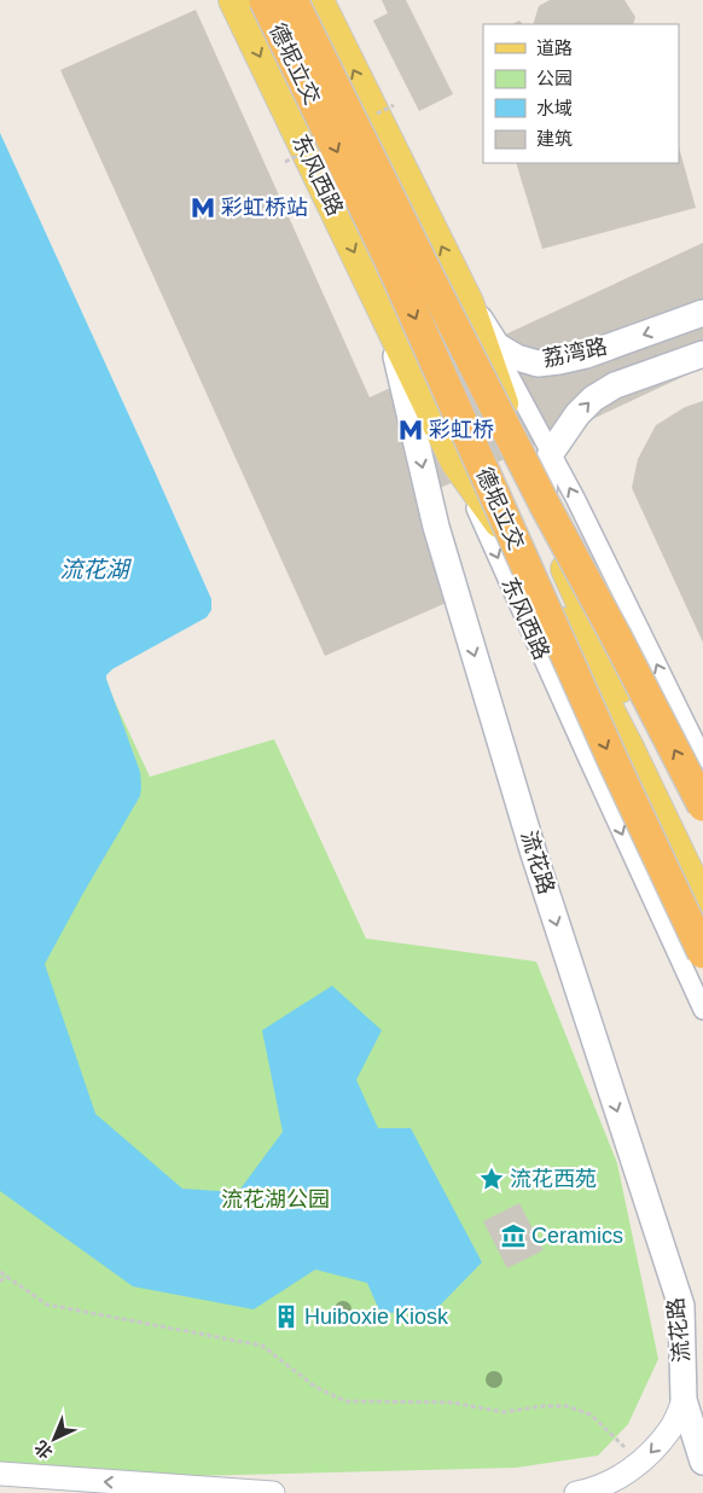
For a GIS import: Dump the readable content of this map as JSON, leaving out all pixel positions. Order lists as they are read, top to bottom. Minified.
{"streets":{"highway":["德坭立交"],"main road":["东风西路","荔湾路","流花路"]},"crossings":[["东风西路","流花路"]],"water":["流花湖"],"parks":["流花湖公园"],"places":{"metro station":["彩虹桥站","彩虹桥"],"place":["流花西苑"],"museum":["Ceramics"],"building":["Huiboxie Kiosk"]},"legend":["道路","公园","水域","建筑"],"north":"bottom left"}
